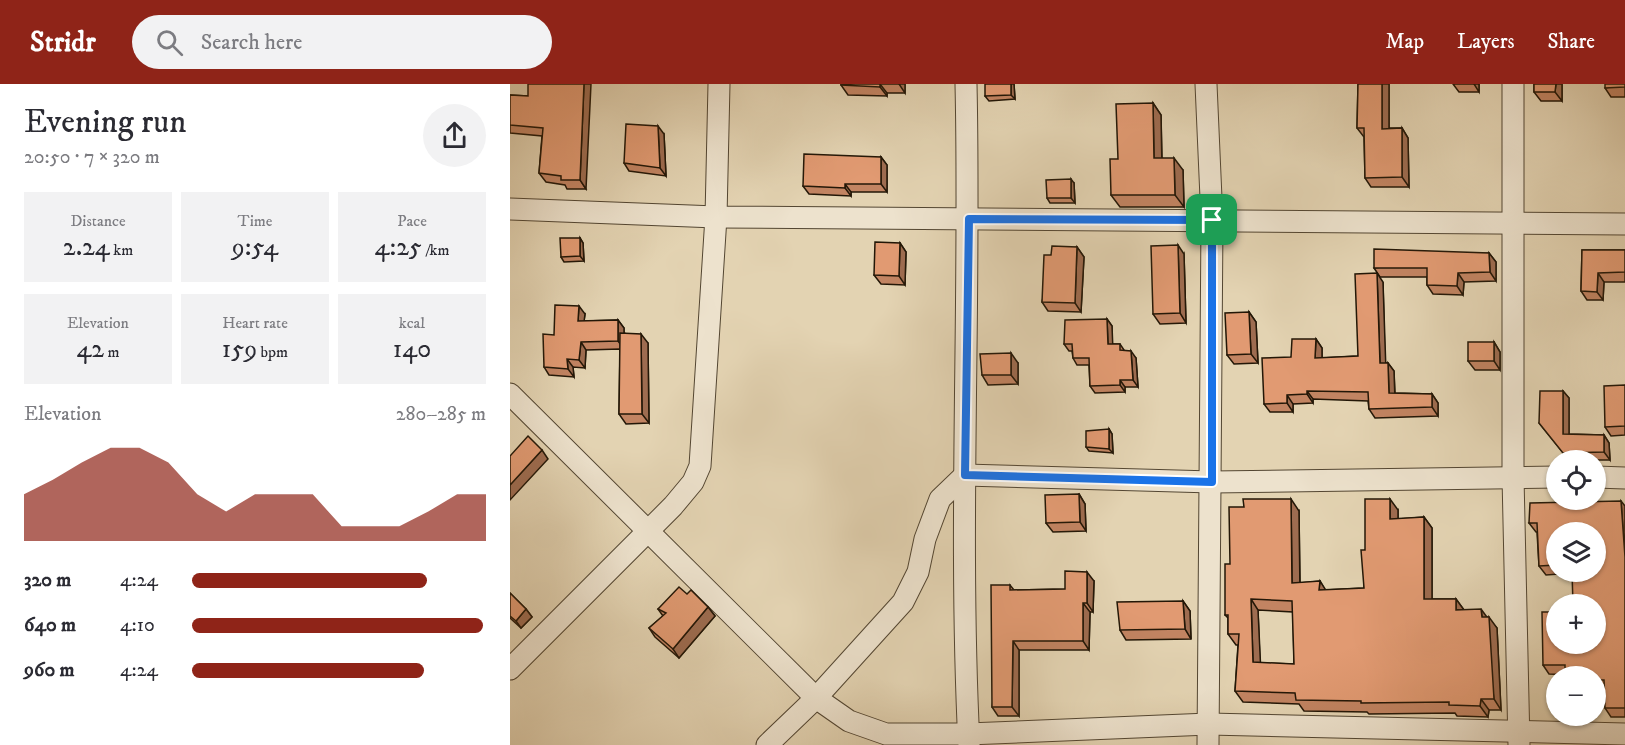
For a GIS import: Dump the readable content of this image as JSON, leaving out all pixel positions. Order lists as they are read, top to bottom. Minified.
{"page":{"header":"Stridr","search":"Search here","nav":["Map","Layers","Share"],"heading":["Evening run","20:50 · 7 × 320 m"],"stats":[["Distance","2.24 km"],["Time","9:54"],["Pace","4:25 /km"],["Elevation","42 m"],["Heart rate","159 bpm"],["kcal","140"]],"chart":["Elevation","280–285 m"],"map_buttons":["+","−"],"list":[{"name":"320 m","note":"4:24"},{"name":"640 m","note":"4:10"},{"name":"960 m","note":"4:24"}]}}
